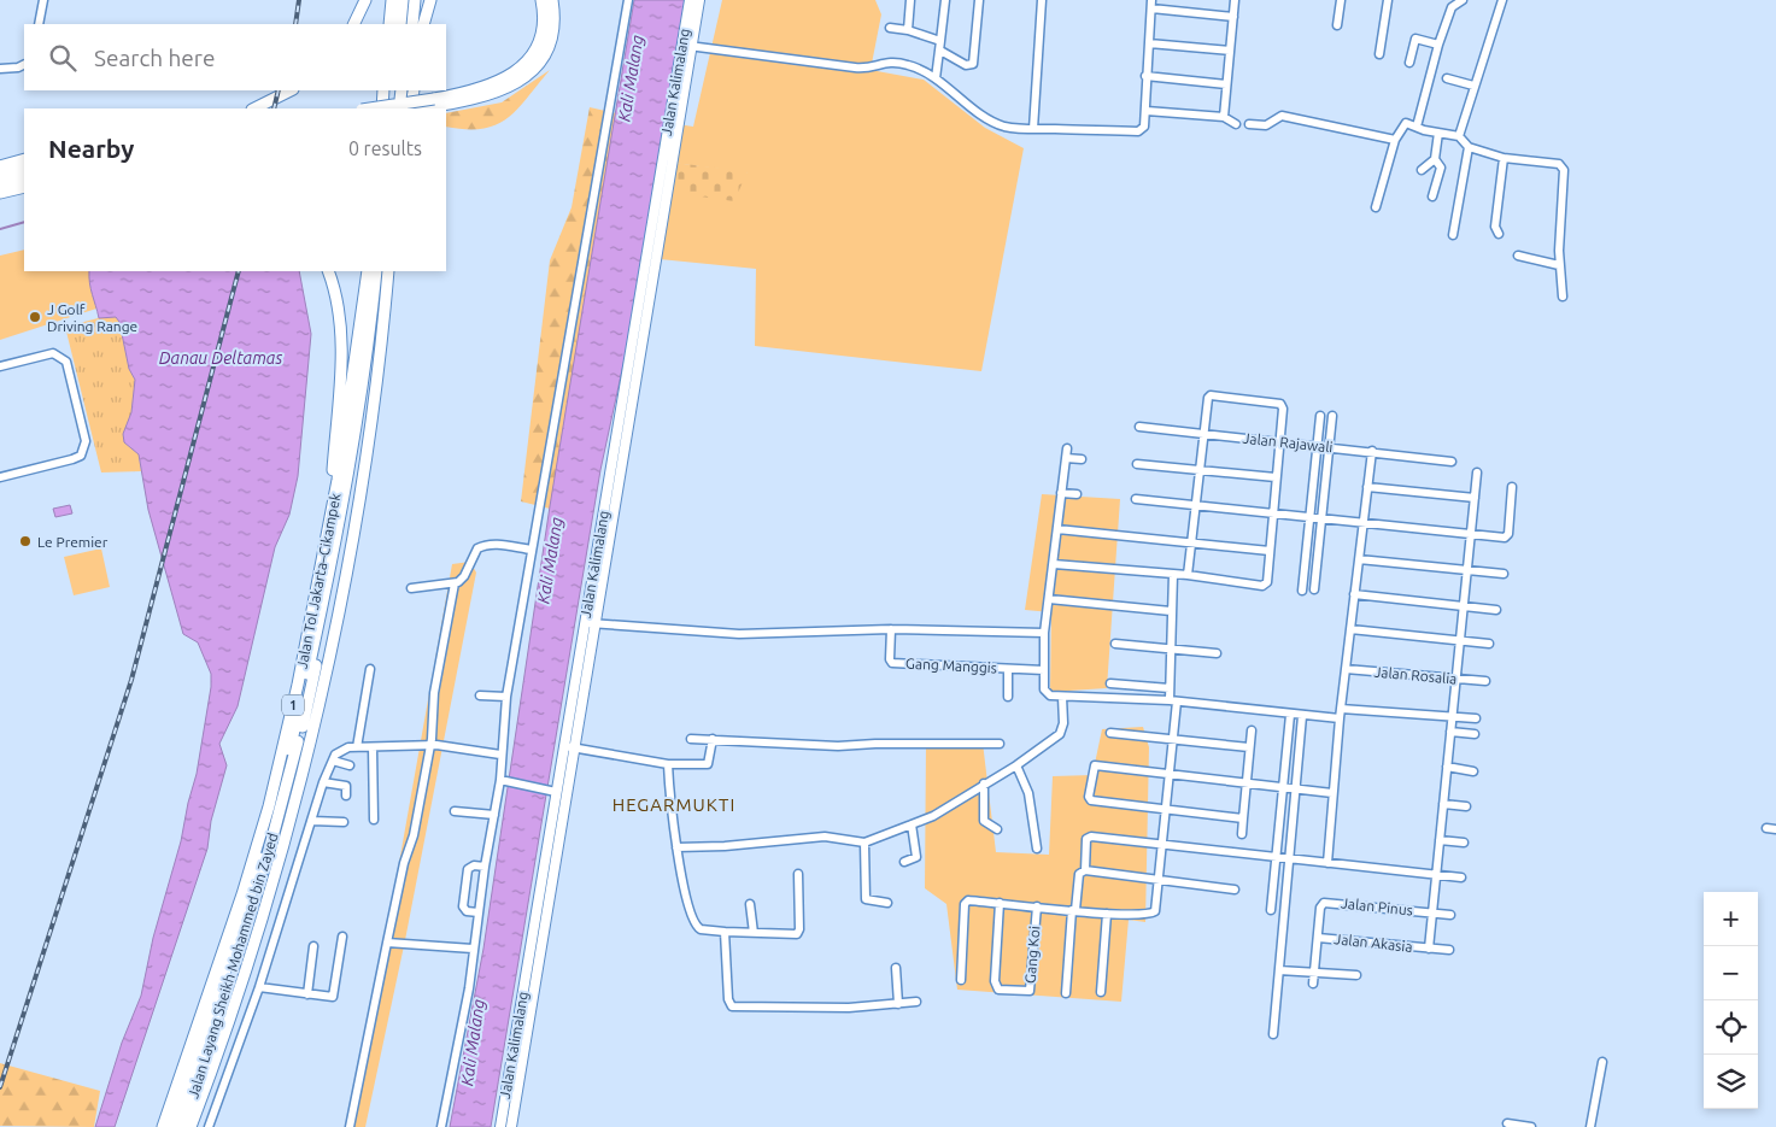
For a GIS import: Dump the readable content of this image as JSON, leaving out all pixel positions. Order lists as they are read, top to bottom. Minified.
{"streets":{"highway":["Jalan Tol Jakarta–Cikampek","1","Jalan Layang Sheikh Mohammed bin Zayed"],"main road":["Jalan Kalimalang"],"street":["Jalan Rajawali","Gang Manggis","Jalan Rosalia","Jalan Pinus","Jalan Akasia","Gang Koi"]},"crossings":[["Jalan Pinus","Jalan Akasia"]],"districts":["HEGARMUKTI"],"water":["Kali Malang","Danau Deltamas"],"places":["J Golf Driving Range","Le Premier"],"page":{"search":"Search here","heading":["Nearby","0 results"],"map_buttons":["+","−"]}}
